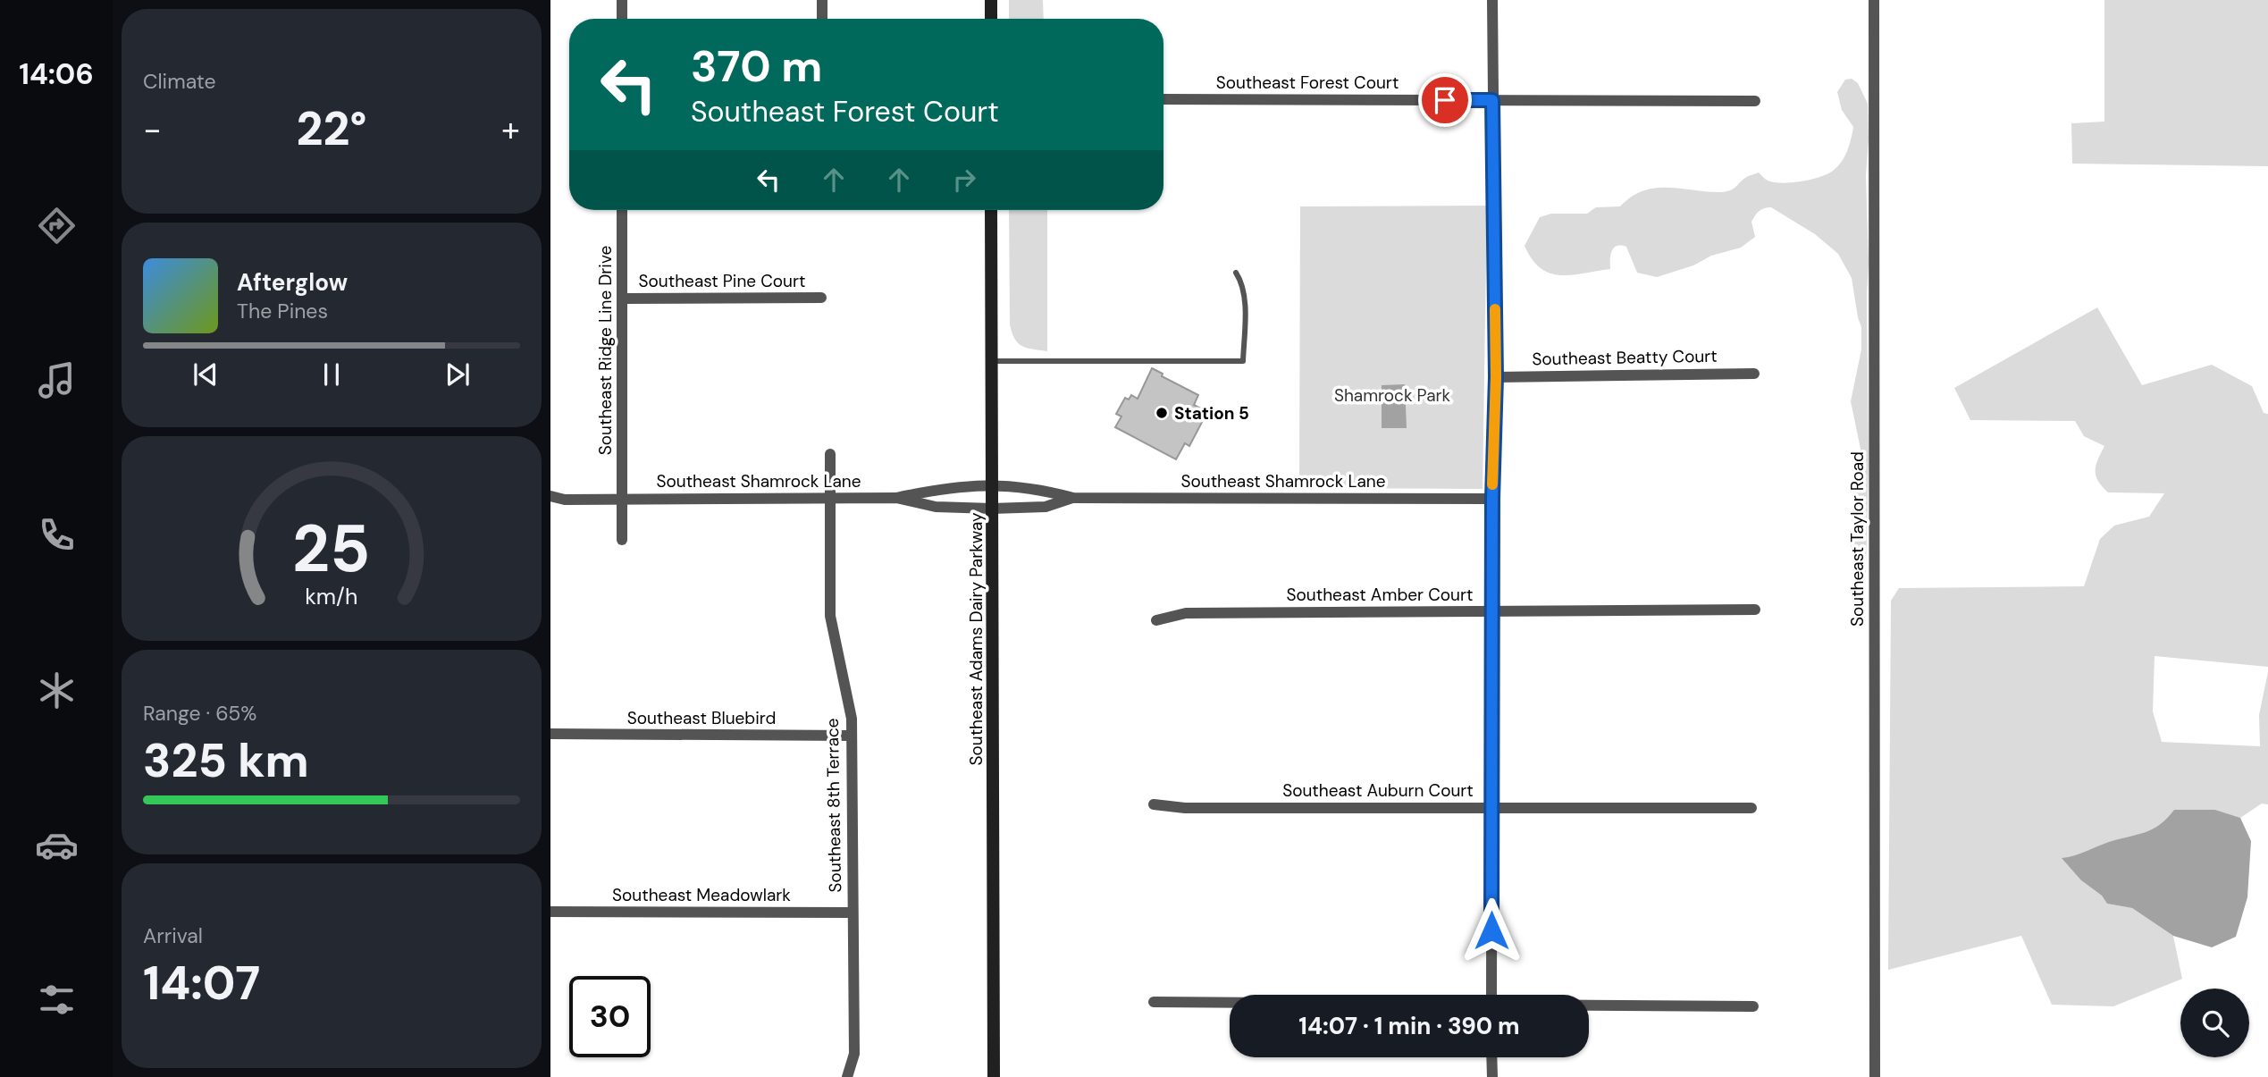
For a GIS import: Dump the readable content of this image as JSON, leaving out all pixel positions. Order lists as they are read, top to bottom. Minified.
{"streets":{"main road":["Southeast Adams Dairy Parkway"],"street":["Southeast Forest Court","Southeast Pine Court","Southeast Ridge Line Drive","Southeast Beatty Court","Southeast Shamrock Lane","Southeast Taylor Road","Southeast Amber Court","Southeast Bluebird","Southeast Auburn Court","Southeast 8th Terrace","Southeast Meadowlark"]},"crossings":[["Southeast Pine Court","Southeast Ridge Line Drive"],["Southeast Ridge Line Drive","Southeast Shamrock Lane"],["Southeast Shamrock Lane","Southeast Adams Dairy Parkway"],["Southeast Shamrock Lane","Southeast 8th Terrace"],["Southeast Bluebird","Southeast 8th Terrace"],["Southeast 8th Terrace","Southeast Meadowlark"]],"parks":["Shamrock Park"],"places":["Station 5"],"page":{"tabs":"14:06","tile":["Climate",["Range · 65%","325 km"],["Arrival","14:07"]],"turn":["370 m","Southeast Forest Court"],"heat":["−","22°","+"],"song":["Afterglow","The Pines"],"limit":"30","trip":"14:07 · 1 min · 390 m","gauge":["25","km/h"]}}
